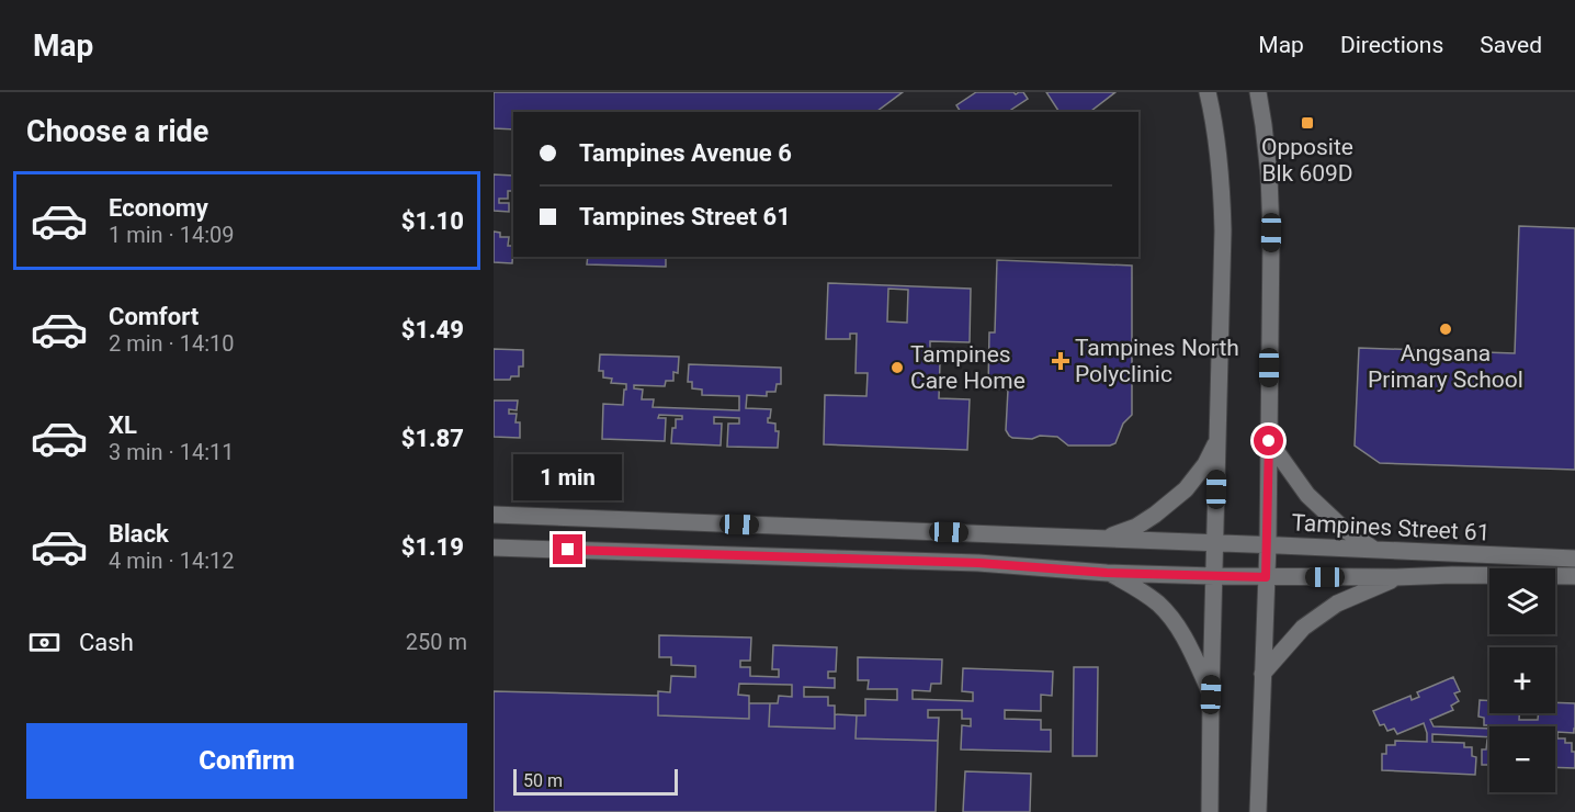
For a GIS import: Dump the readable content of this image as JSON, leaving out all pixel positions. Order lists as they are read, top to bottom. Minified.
{"streets":{"street":["Tampines Street 61"]},"places":{"transit":["Opposite Blk 609D"],"other":["Angsana Primary School","Tampines Care Home"],"health":["Tampines North Polyclinic"]},"scale_bar":"50 m","page":{"header":"Map","nav":["Map","Directions","Saved"],"heading":"Choose a ride","banner":["Tampines Avenue 6","Tampines Street 61"],"list":[{"name":"Economy","note":"1 min · 14:09","value":"$1.10"},{"name":"Comfort","note":"2 min · 14:10","value":"$1.49"},{"name":"XL","note":"3 min · 14:11","value":"$1.87"},{"name":"Black","note":"4 min · 14:12","value":"$1.19"}],"bubble":"1 min","map_buttons":["+","−"],"pay":["Cash","250 m"],"buttons":"Confirm","scale":"50 m"}}
